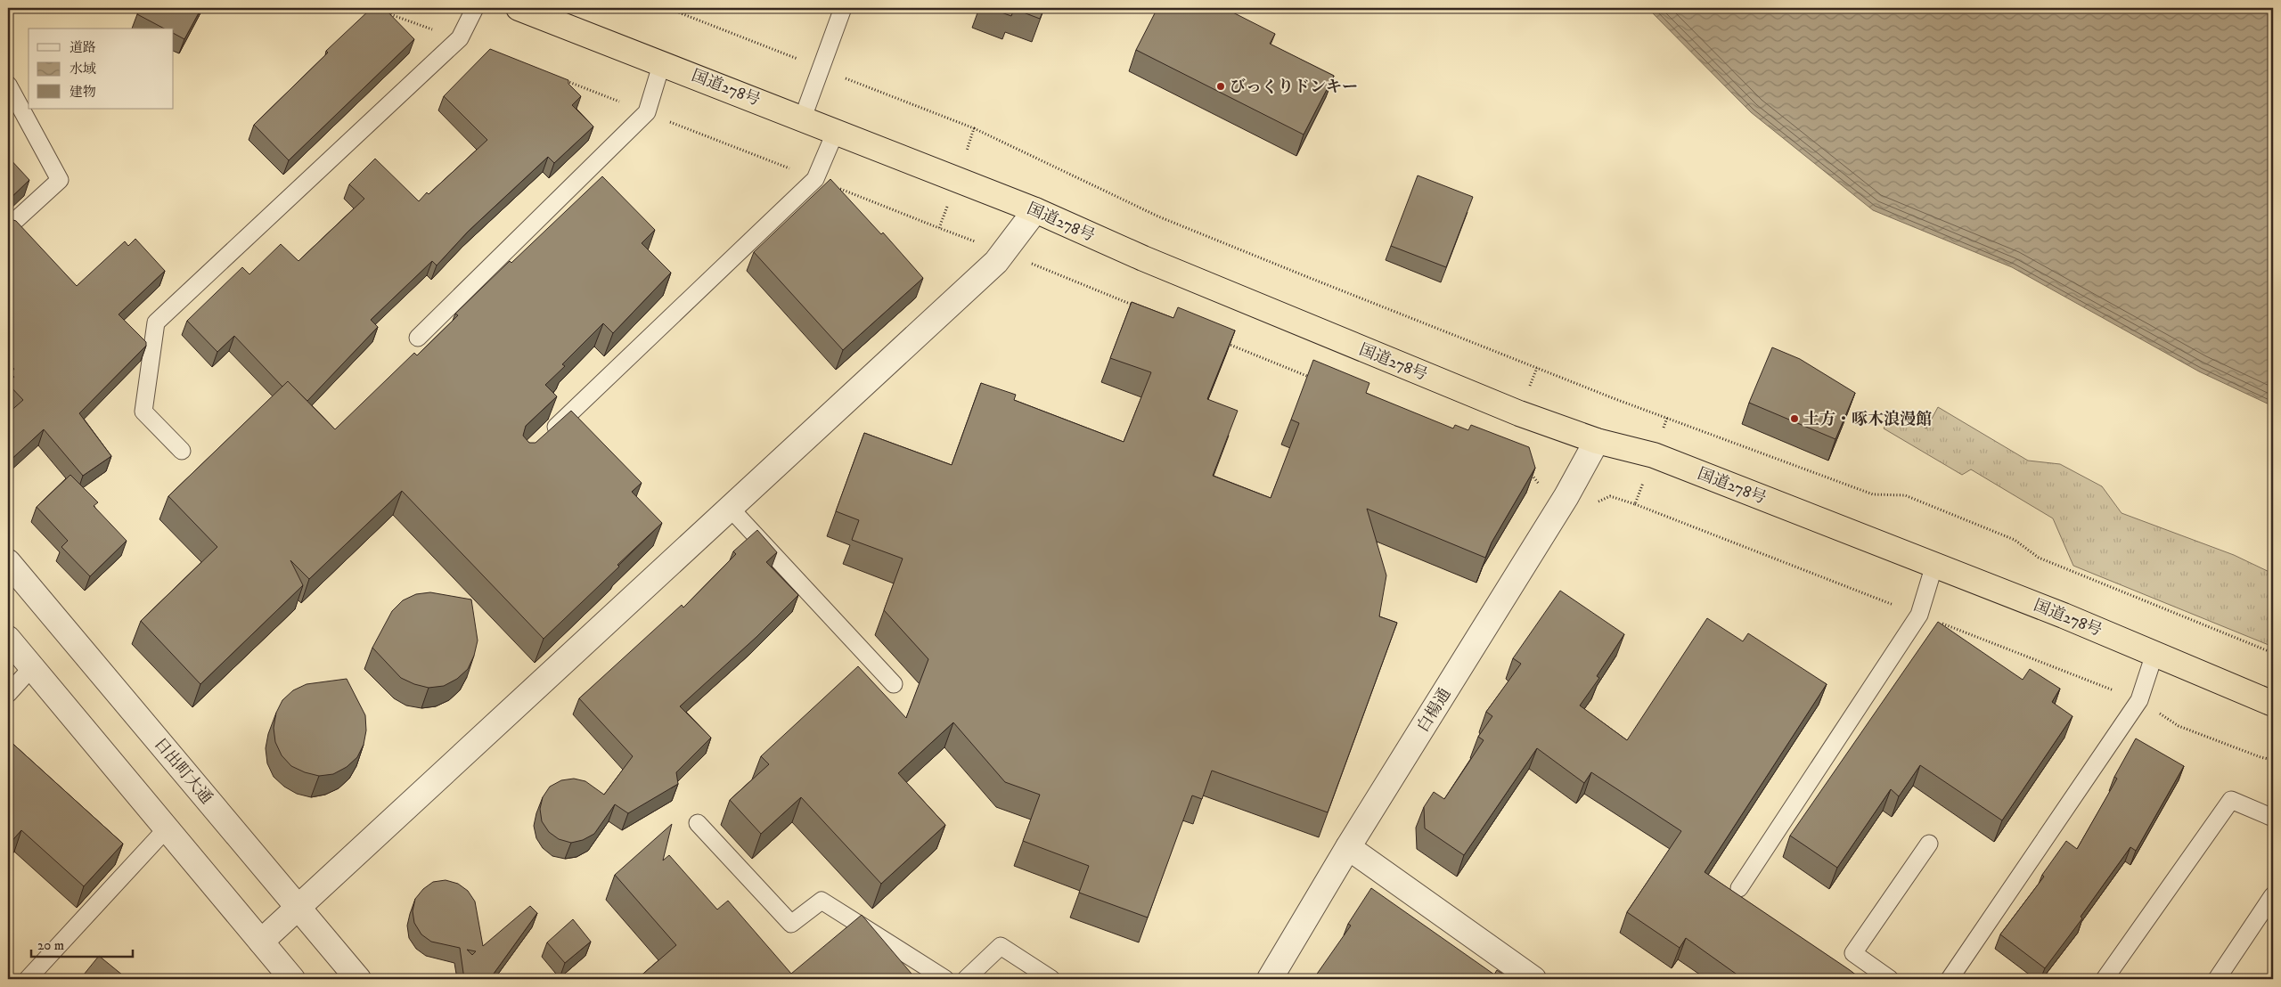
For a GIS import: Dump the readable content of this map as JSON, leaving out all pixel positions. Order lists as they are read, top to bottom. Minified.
{"streets":{"highway":["国道278号"],"street":["白楊通","日出町大通"]},"crossings":[["国道278号","白楊通"]],"places":["びっくりドンキー","土方・啄木浪漫館"],"legend":["道路","水域","建物"],"scale_bar":"20 m"}
